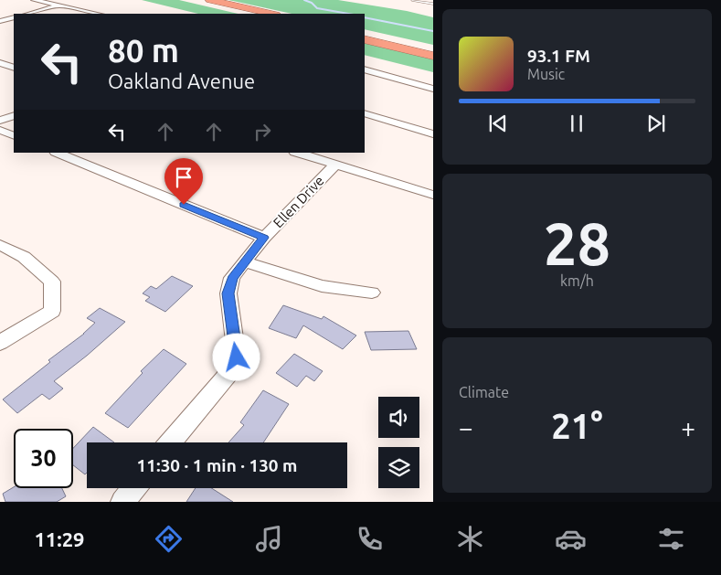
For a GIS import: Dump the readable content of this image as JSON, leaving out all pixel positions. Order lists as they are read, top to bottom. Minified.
{"streets":{"street":["Ellen Drive"]},"page":{"turn":["80 m","Oakland Avenue"],"song":["93.1 FM","Music"],"tile":[["28","km/h"],"Climate"],"heat":["−","21°","+"],"limit":"30","trip":"11:30 · 1 min · 130 m","tabs":"11:29"}}
